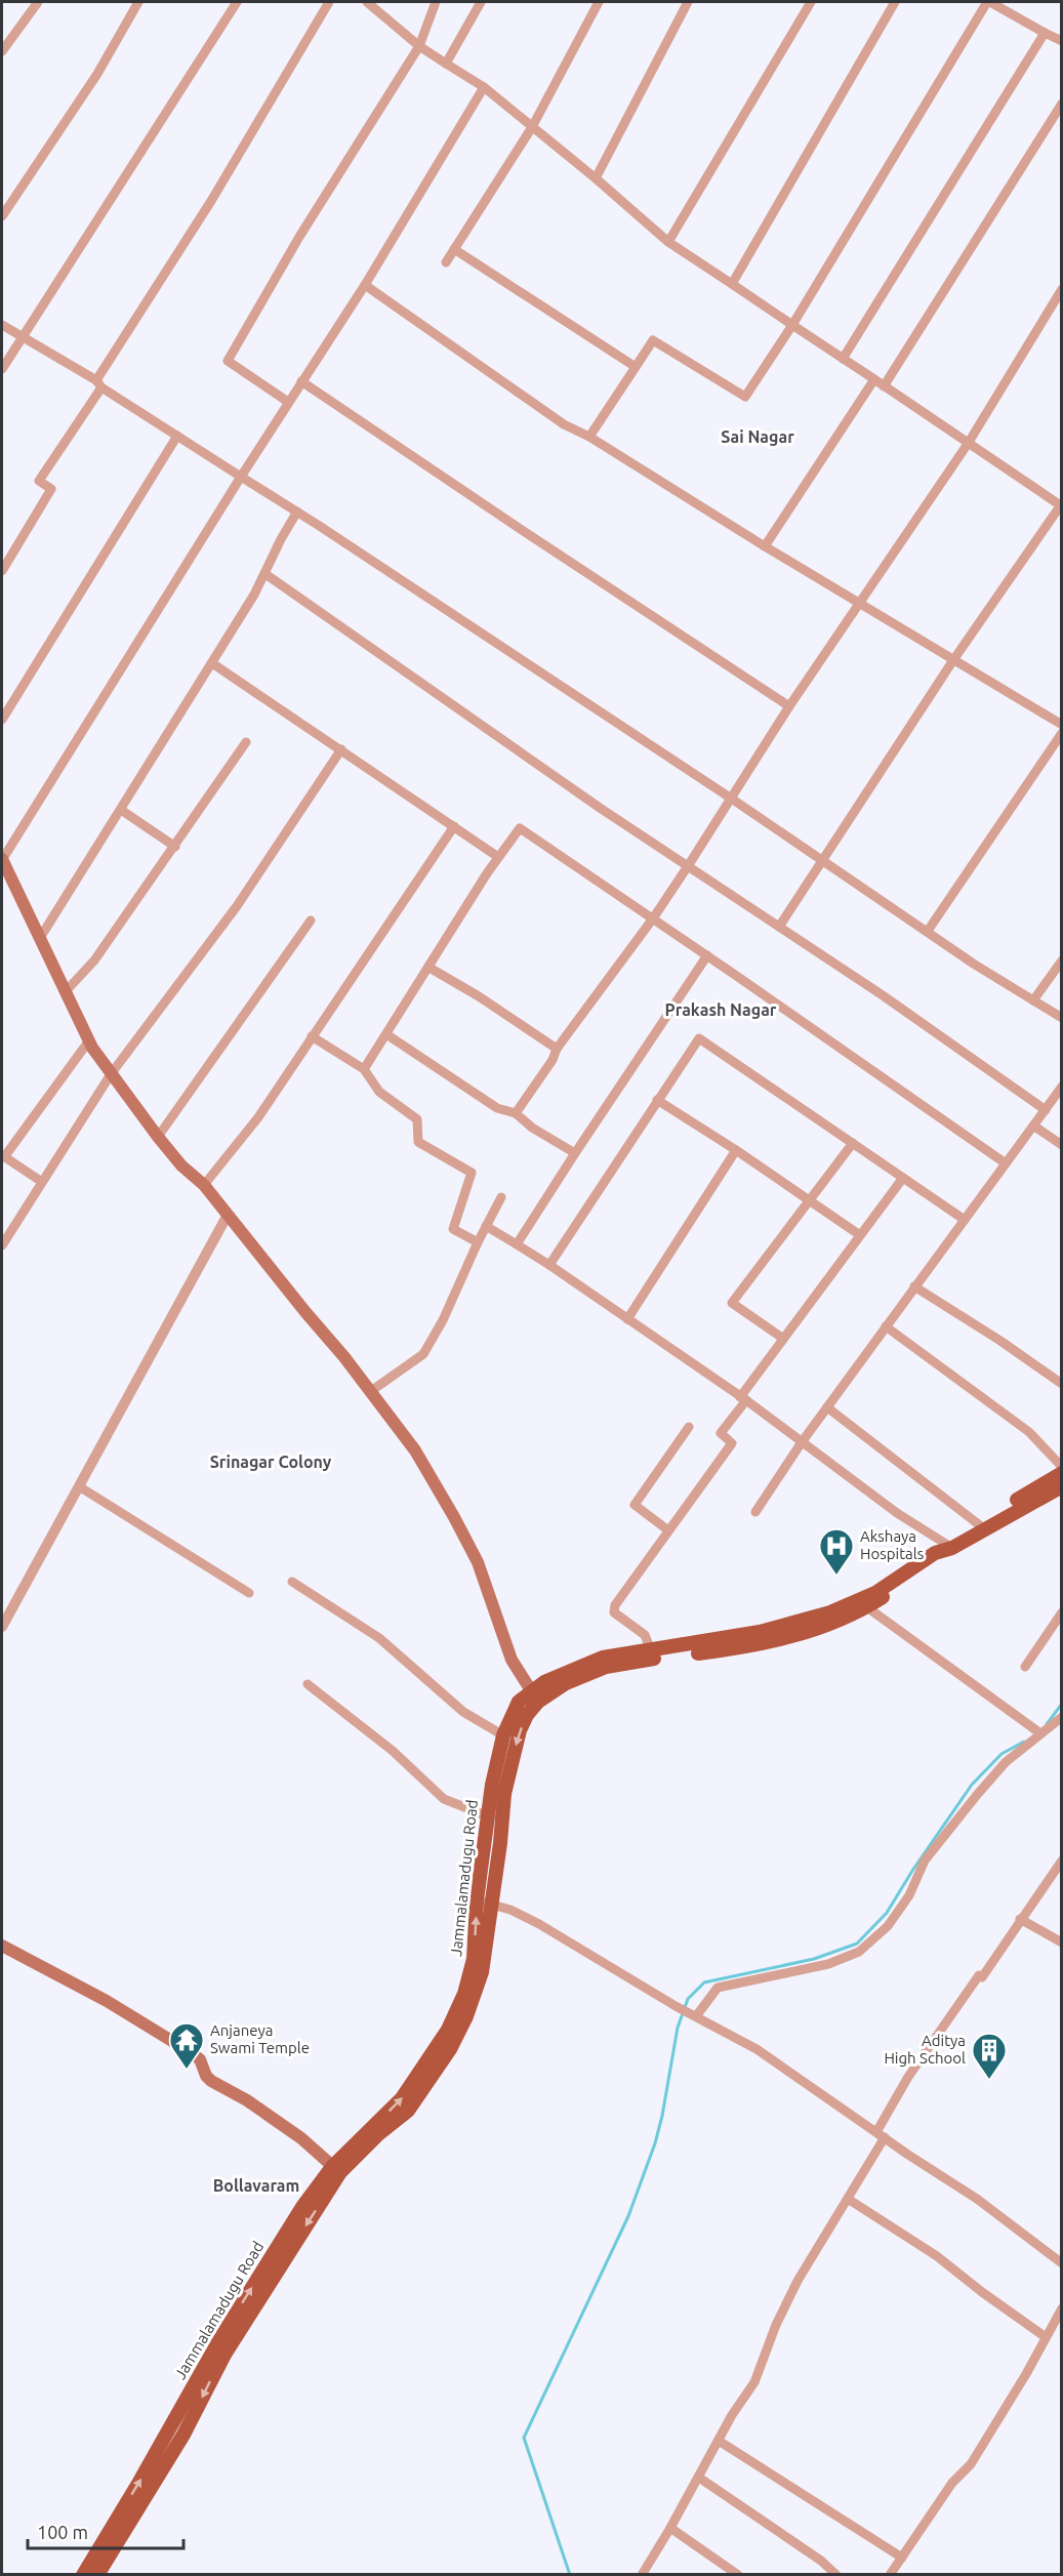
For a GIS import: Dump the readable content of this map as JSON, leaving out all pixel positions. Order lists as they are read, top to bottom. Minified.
{"streets":{"main road":["Jammalamadugu Road"]},"districts":["Sai Nagar","Prakash Nagar","Srinagar Colony","Bollavaram"],"places":{"hospital":["Akshaya Hospitals"],"temple":["Anjaneya Swami Temple"],"building":["Aditya High School"]},"scale_bar":"100 m"}
